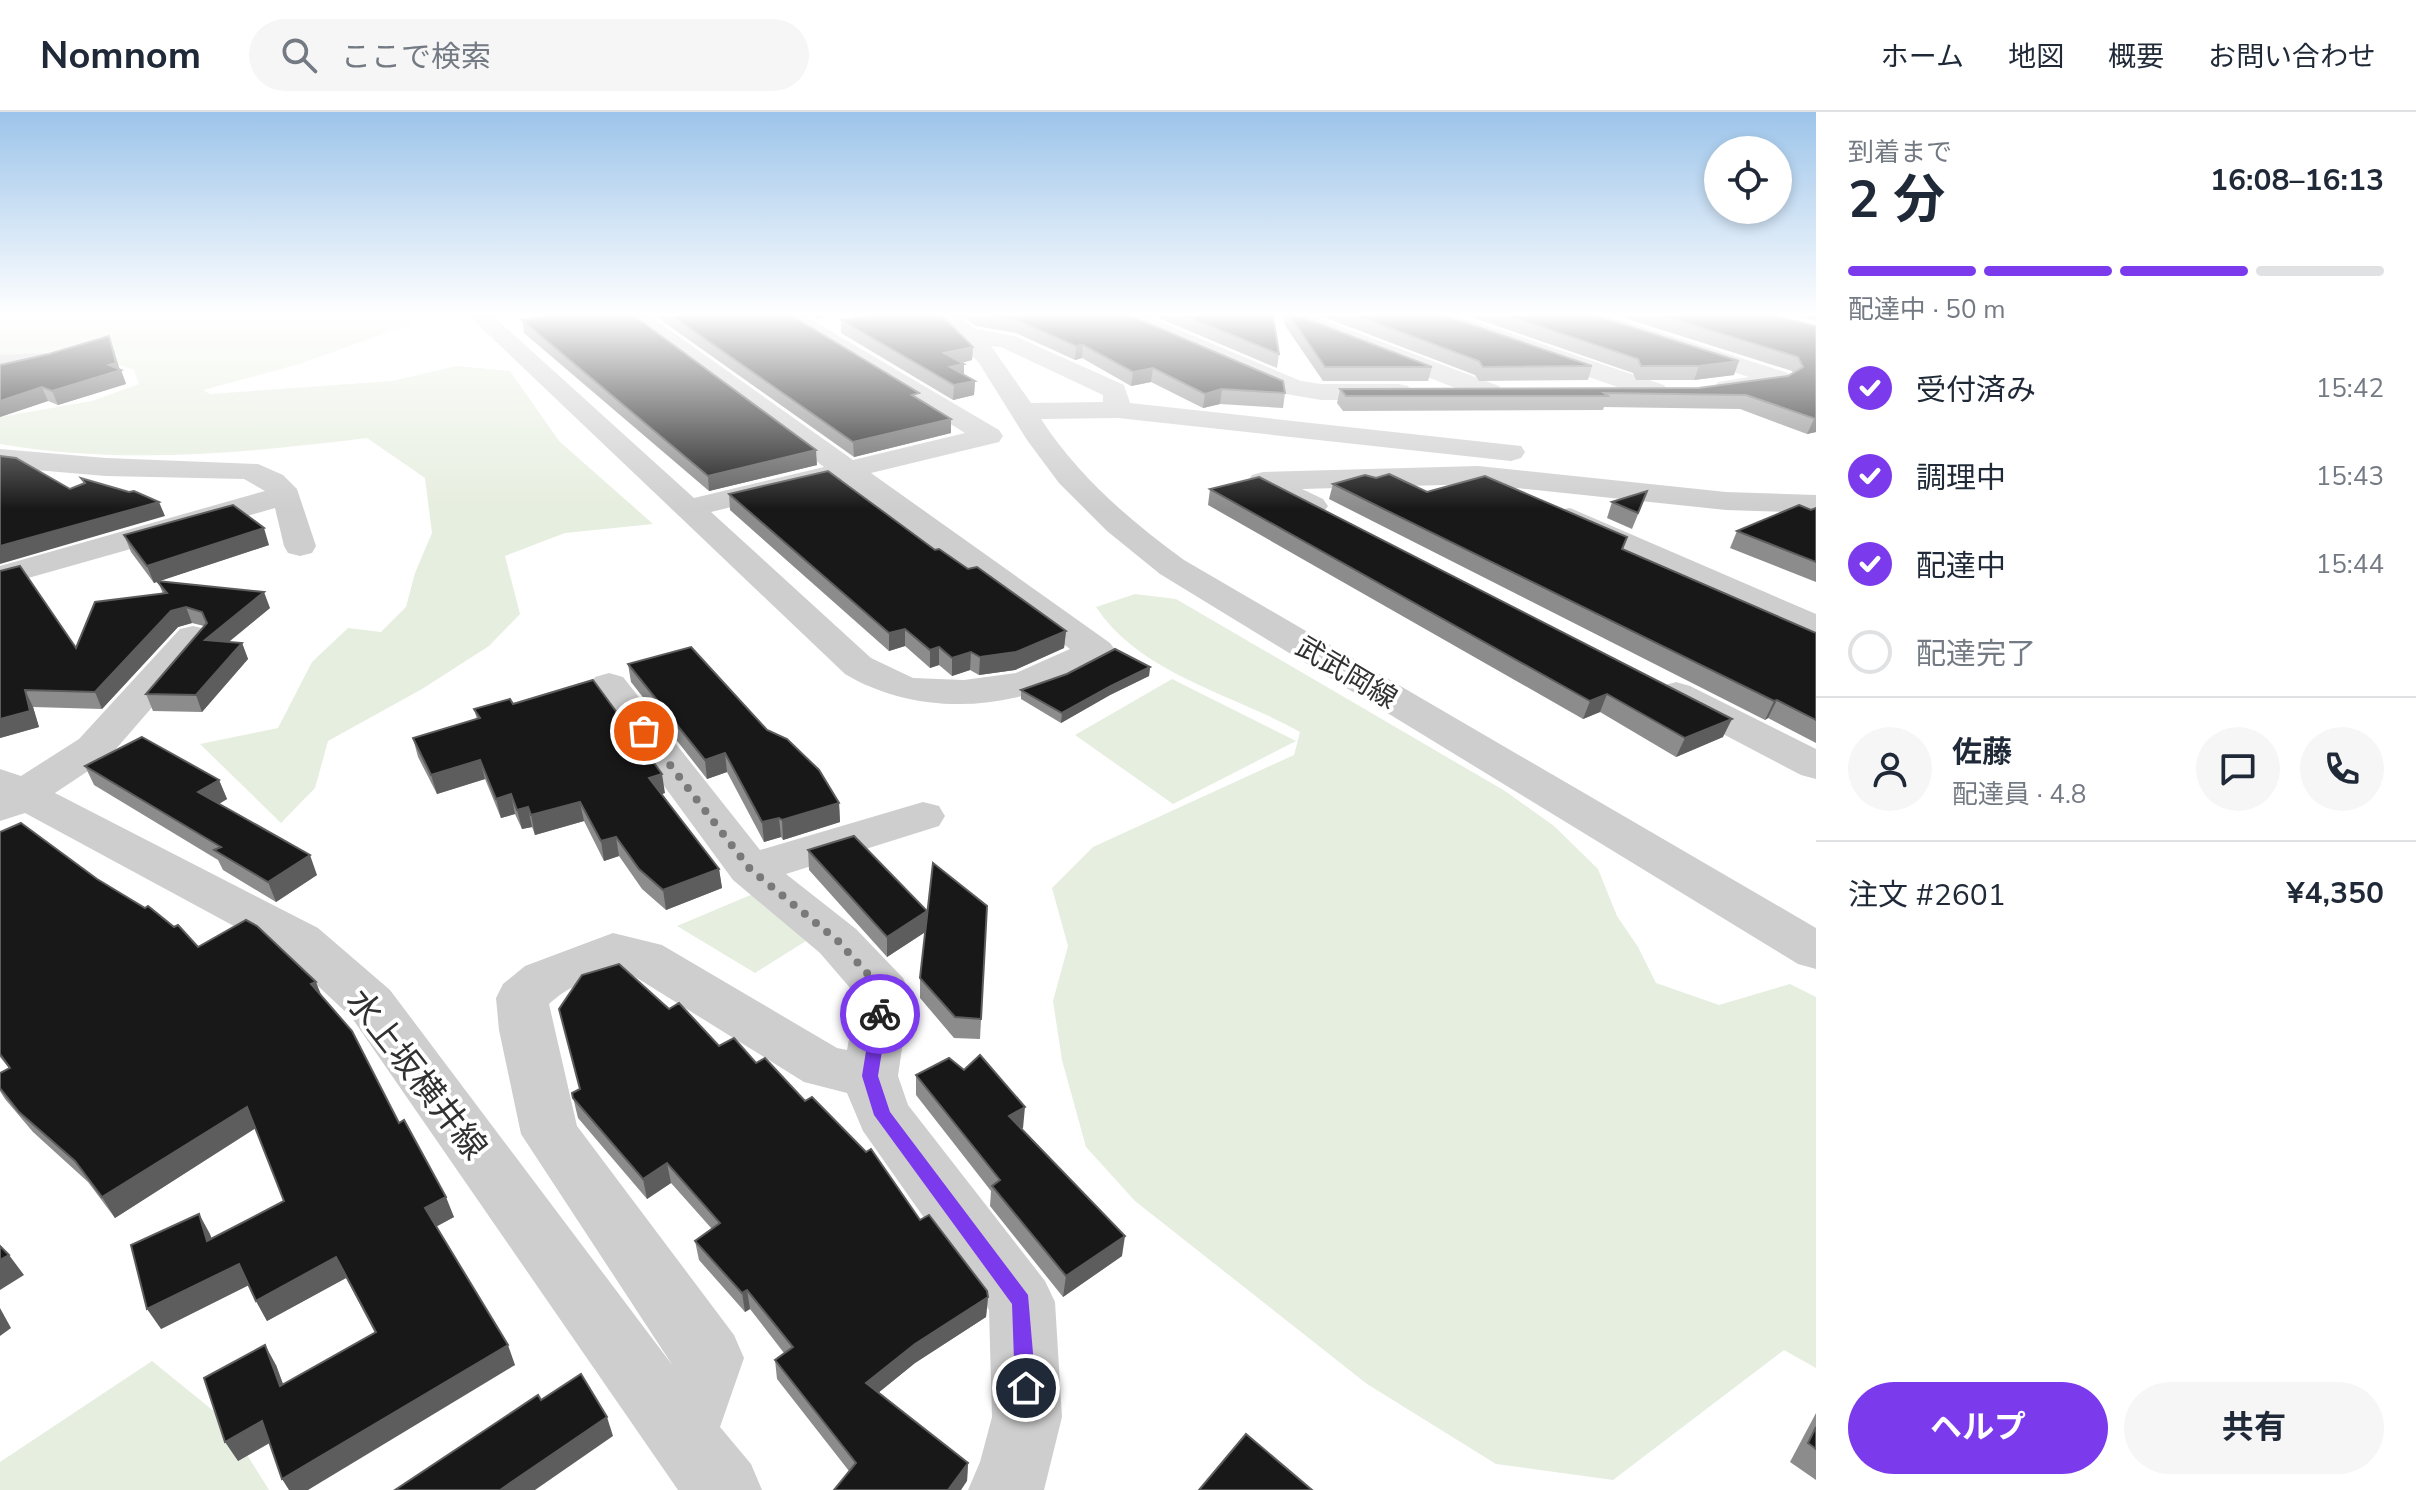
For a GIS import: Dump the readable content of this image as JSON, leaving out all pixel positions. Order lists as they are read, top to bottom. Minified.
{"streets":{"street":["武武岡線","水上坂横井線"]},"page":{"header":"Nomnom","search":"ここで検索","nav":["ホーム","地図","概要","お問い合わせ"],"heading":["2 分","到着まで","16:08–16:13"],"panel":["佐藤","配達員 · 4.8","注文 #2601","¥4,350"],"bar":"配達中 · 50 m","list":[["受付済み","15:42"],["調理中","15:43"],["配達中","15:44"],"配達完了"],"buttons":["ヘルプ","共有"]}}
